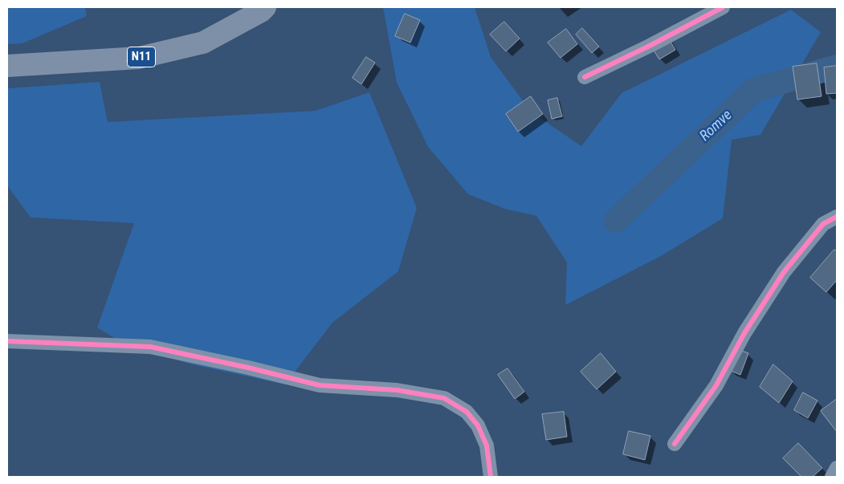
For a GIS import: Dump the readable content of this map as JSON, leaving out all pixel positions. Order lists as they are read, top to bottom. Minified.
{"streets":{"highway":["N11"]},"water":["Romve"]}
